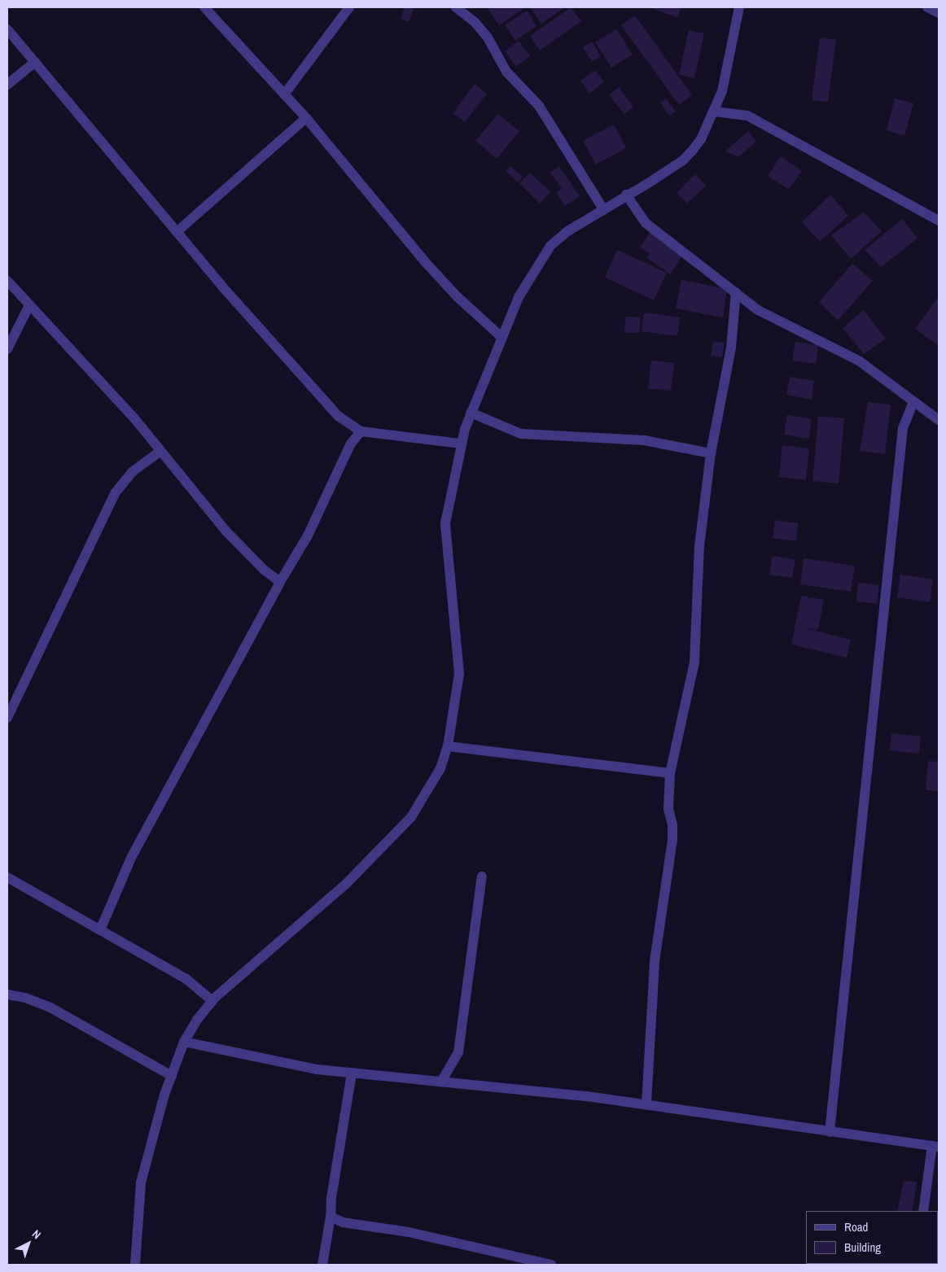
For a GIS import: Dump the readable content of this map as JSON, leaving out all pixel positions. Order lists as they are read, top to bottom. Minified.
{"legend":["Road","Building"],"north":"top right"}
